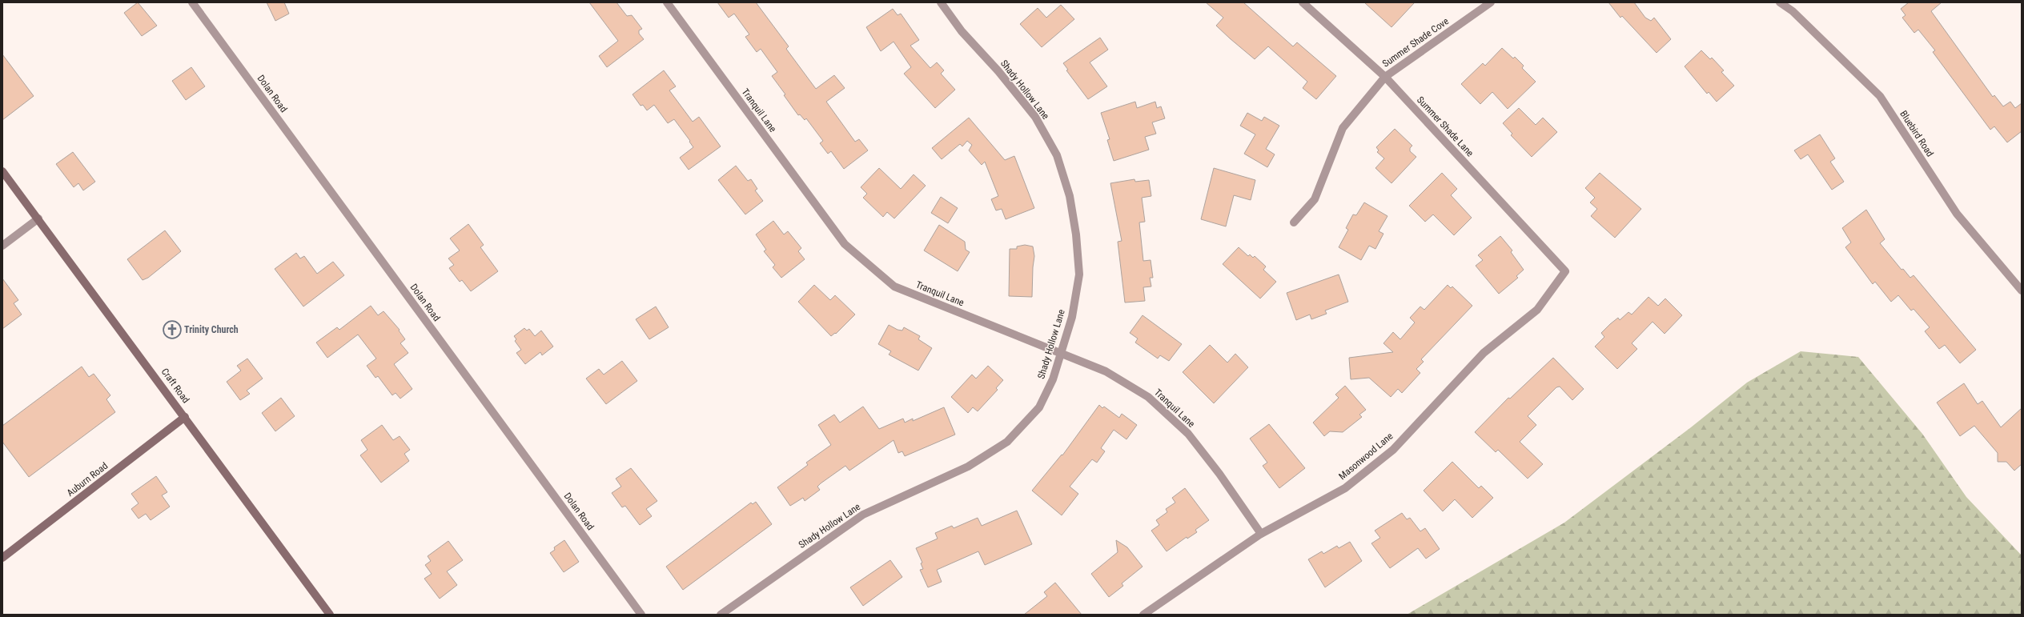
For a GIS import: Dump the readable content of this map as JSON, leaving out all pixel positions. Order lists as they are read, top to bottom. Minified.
{"streets":{"street":["Summer Shade Cove","Shady Hollow Lane","Dolan Road","Tranquil Lane","Summer Shade Lane","Bluebird Road","Craft Road","Masonwood Lane","Auburn Road"]},"crossings":[["Summer Shade Cove","Summer Shade Lane"],["Shady Hollow Lane","Tranquil Lane"],["Tranquil Lane","Masonwood Lane"],["Summer Shade Lane","Masonwood Lane"],["Craft Road","Auburn Road"]],"places":{"church":["Trinity Church"]}}
